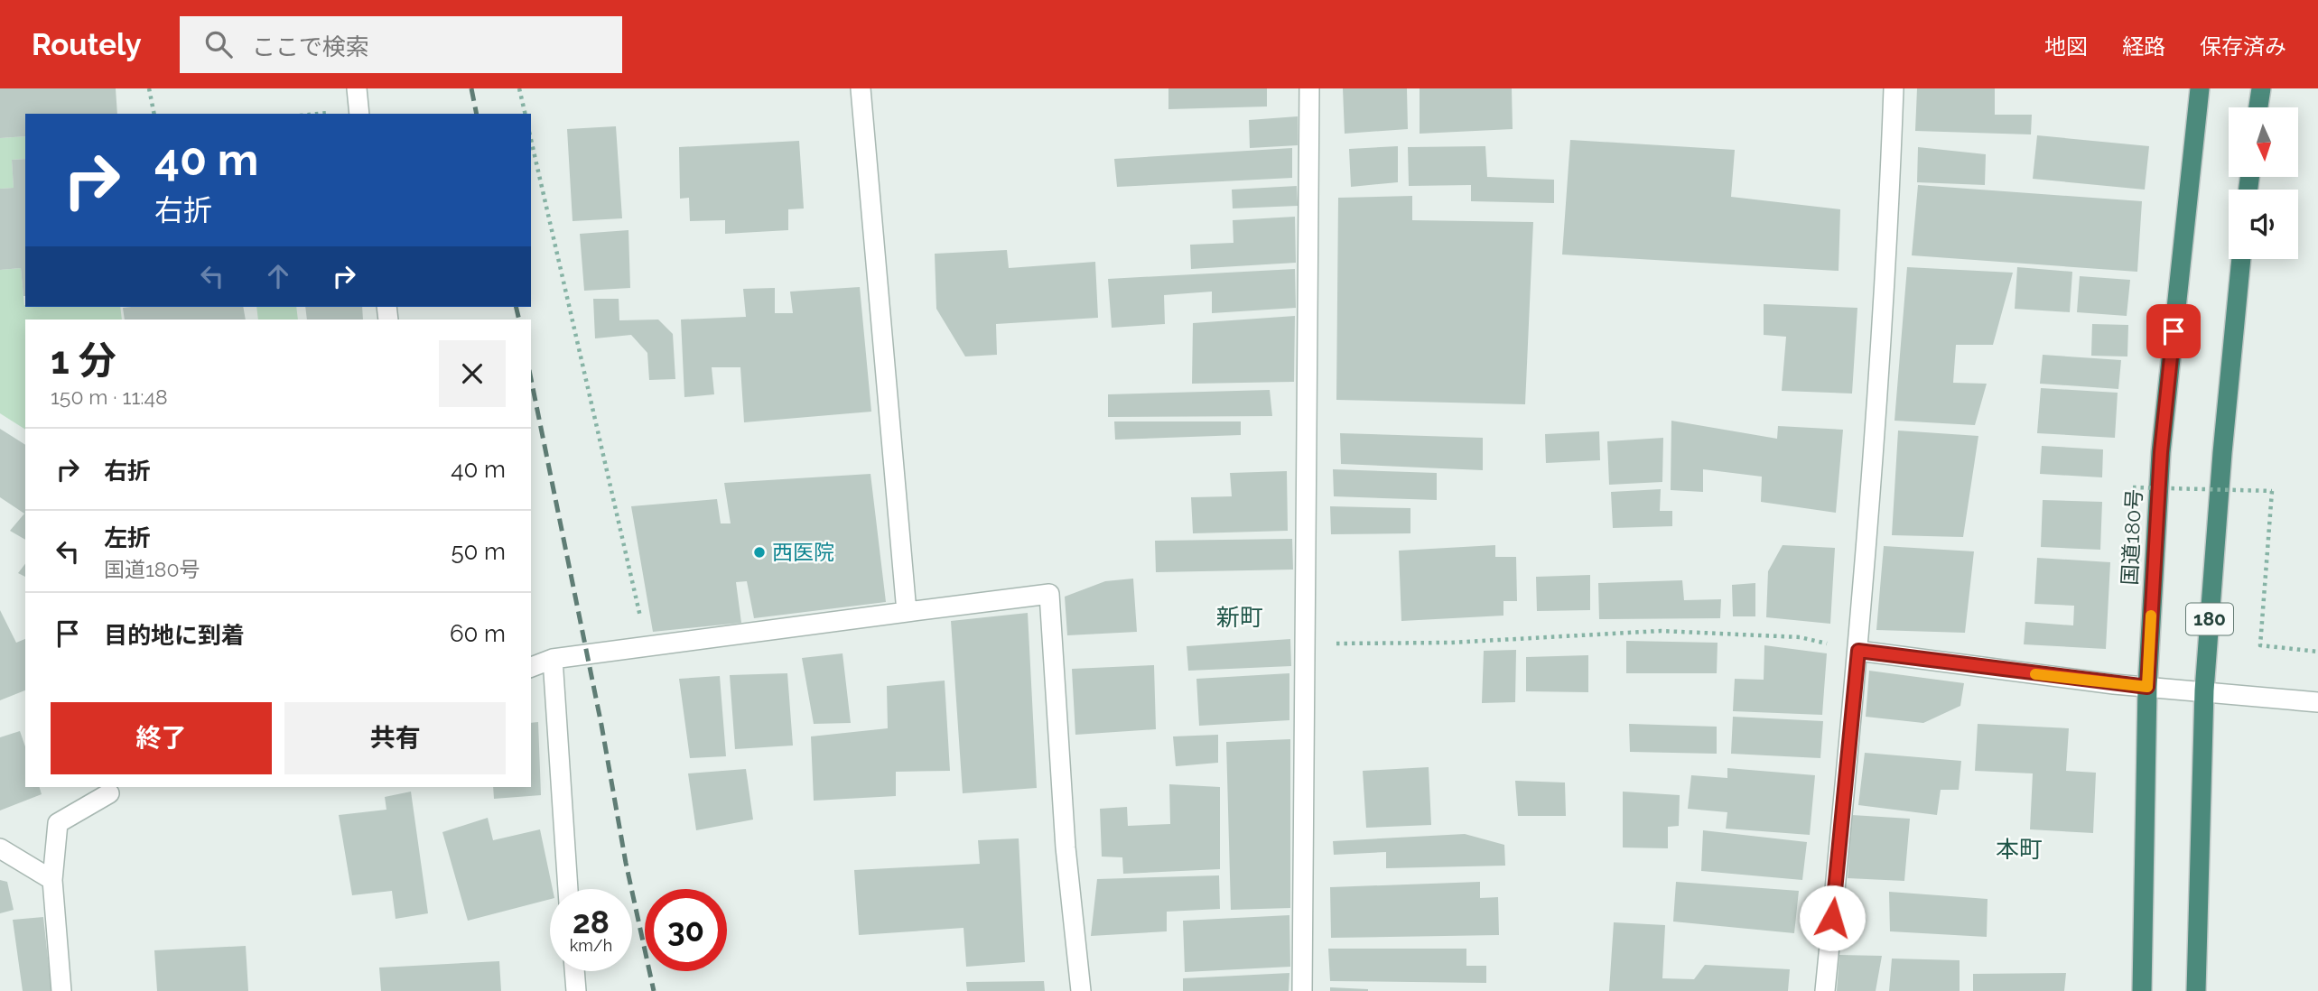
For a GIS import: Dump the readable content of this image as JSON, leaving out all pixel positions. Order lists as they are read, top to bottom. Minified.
{"streets":{"highway":["国道180号","180"]},"districts":["新町","本町"],"places":["西医院"],"north":"bottom","page":{"header":"Routely","search":"ここで検索","nav":["地図","経路","保存済み"],"turn":["40 m","右折"],"heading":["1 分","150 m · 11:48"],"list":[{"name":"右折","value":"40 m"},{"name":"左折","note":"国道180号","value":"50 m"},{"name":"目的地に到着","value":"60 m"}],"buttons":["終了","共有"],"speed":"28 km/h","limit":"30"}}
